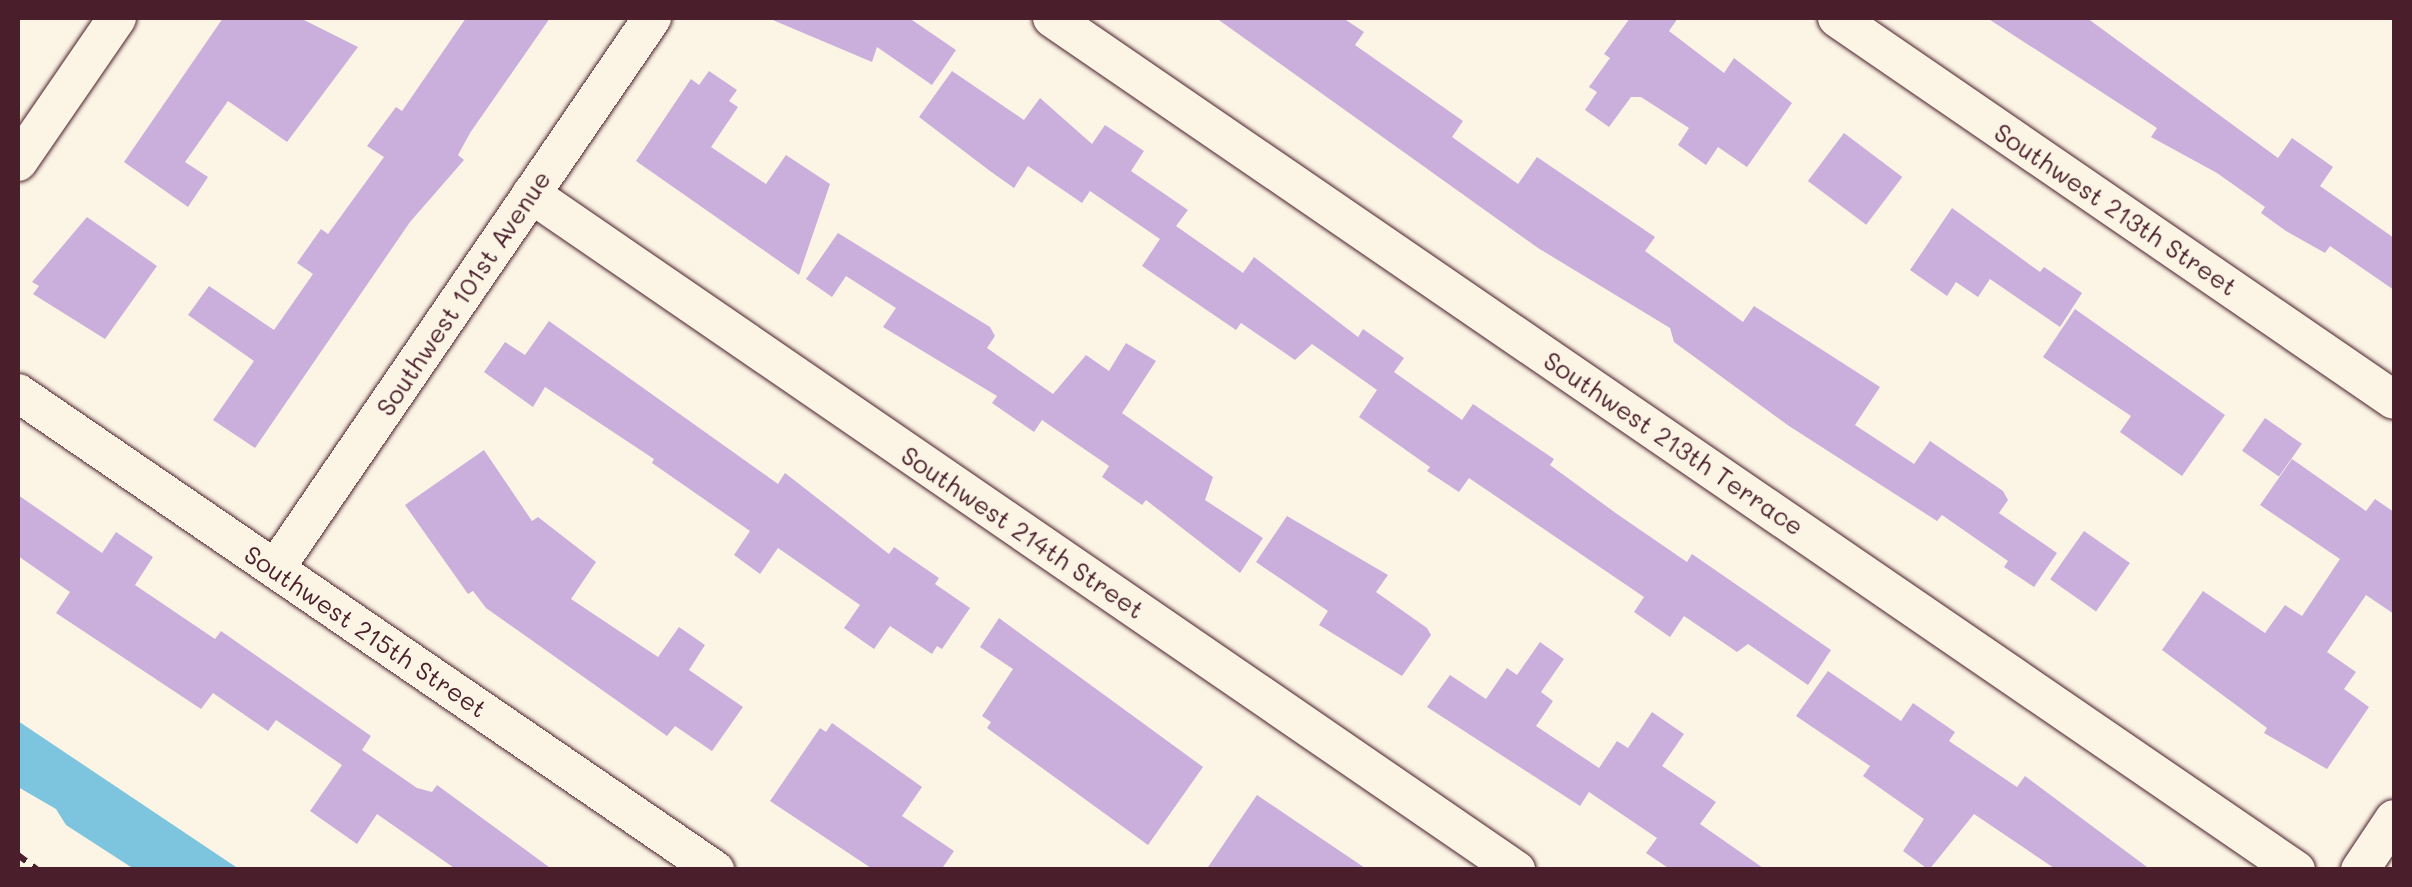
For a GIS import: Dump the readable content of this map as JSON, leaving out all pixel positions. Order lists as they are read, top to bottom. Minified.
{"streets":{"street":["Southwest 213th Street","Southwest 101st Avenue","Southwest 213th Terrace","Southwest 214th Street","Southwest 215th Street"]},"crossings":[["Southwest 101st Avenue","Southwest 214th Street"],["Southwest 101st Avenue","Southwest 215th Street"]]}
